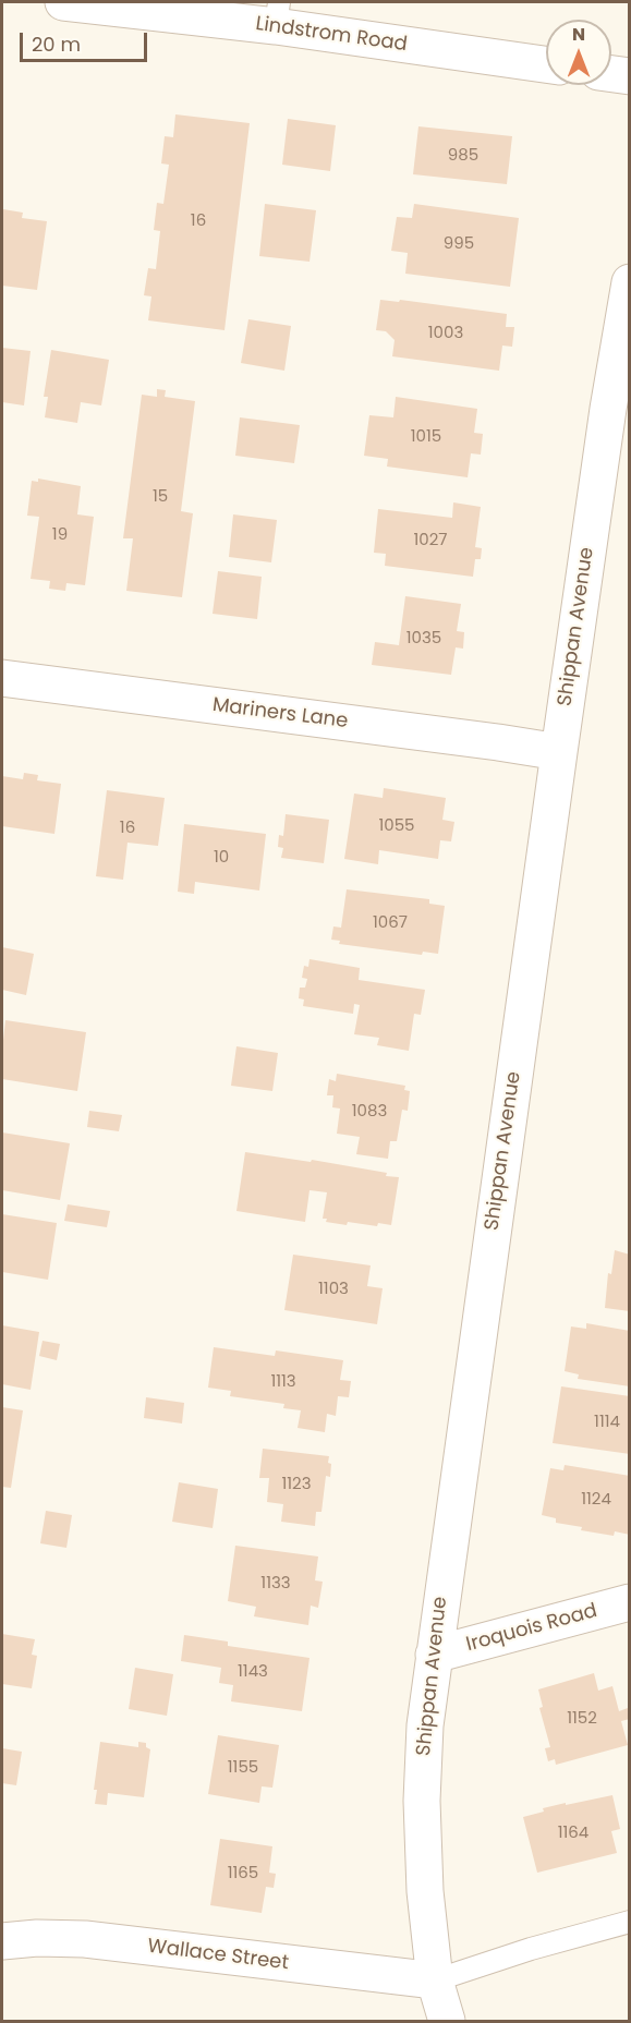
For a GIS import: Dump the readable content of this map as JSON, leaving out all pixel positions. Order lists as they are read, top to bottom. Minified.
{"streets":{"street":["Lindstrom Road","Shippan Avenue","Mariners Lane","Iroquois Road","Wallace Street"]},"crossings":[["Shippan Avenue","Mariners Lane"],["Shippan Avenue","Iroquois Road"],["Shippan Avenue","Wallace Street"]],"house_numbers":["985","16","995","1003","1015","15","19","1027","1035","1055","16","10","1067","1083","1103","1113","1114","1123","1124","1133","1143","1152","1155","1164","1165"],"scale_bar":"20 m","north":"top"}
